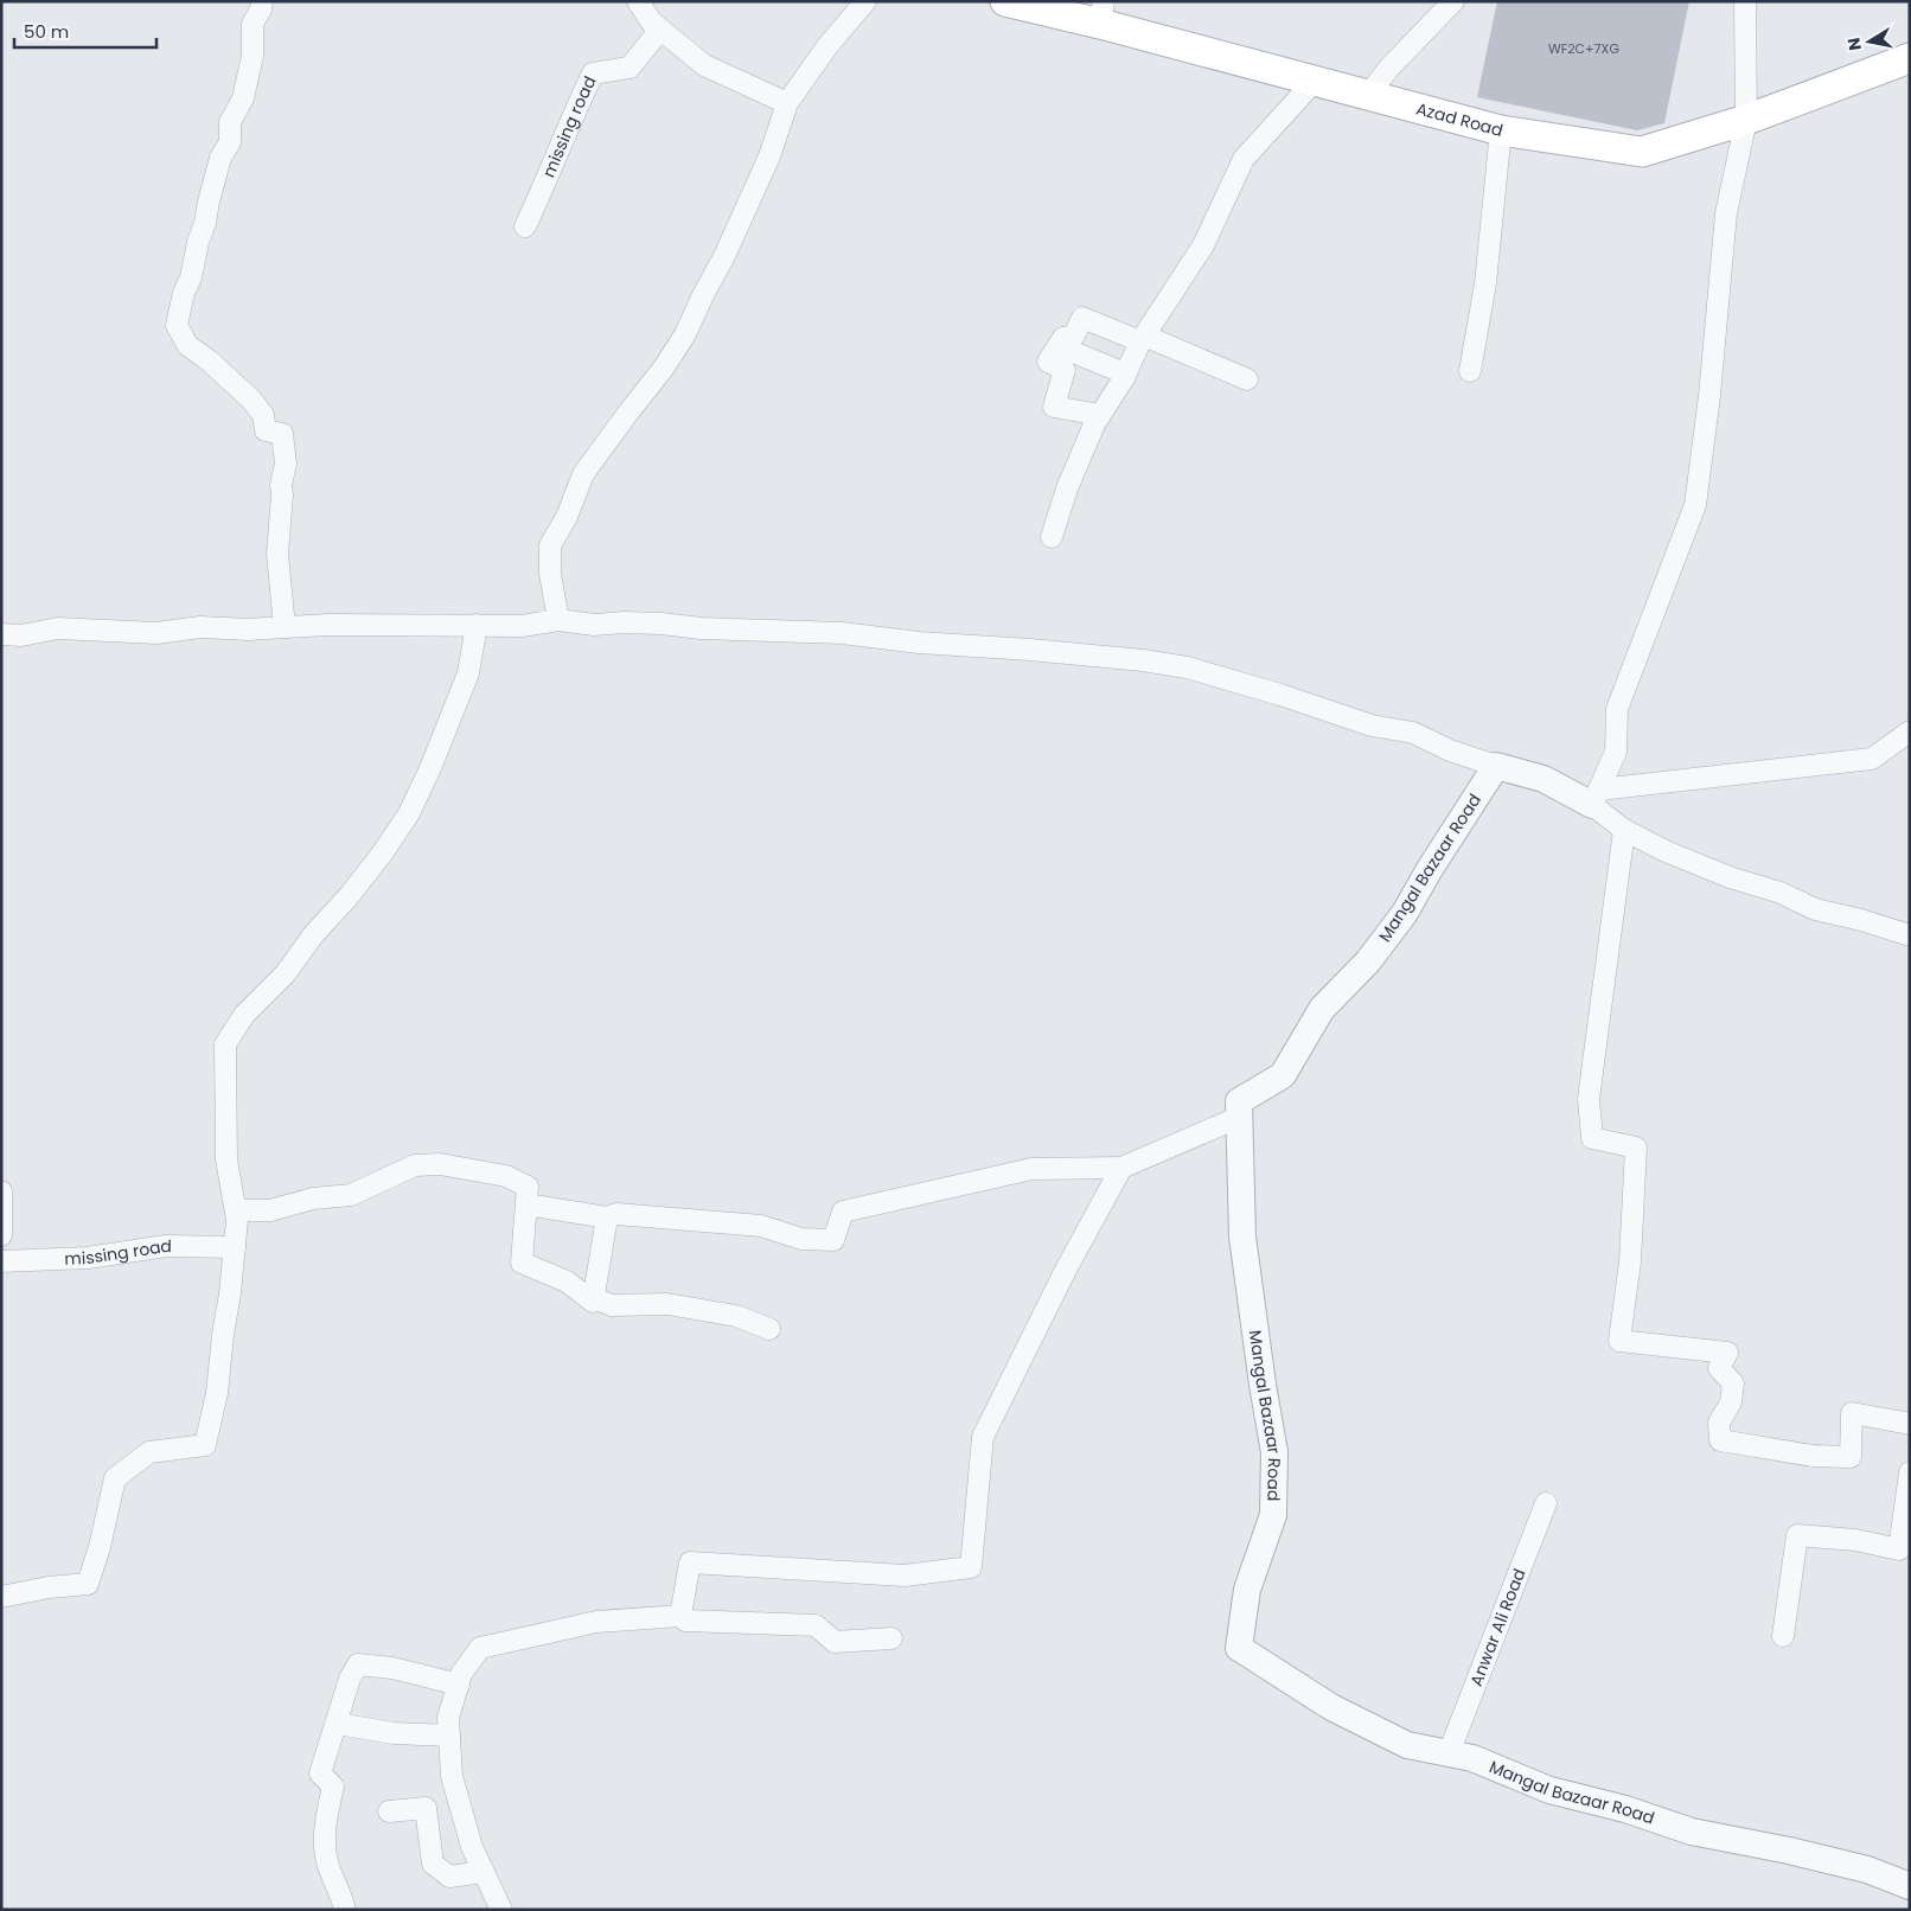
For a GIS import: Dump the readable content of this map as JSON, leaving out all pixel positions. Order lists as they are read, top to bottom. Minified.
{"streets":{"main road":["Azad Road"],"street":["missing road","Mangal Bazaar Road","Anwar Ali Road"]},"crossings":[["Mangal Bazaar Road","Anwar Ali Road"]],"house_numbers":["WF2C+7XG"],"scale_bar":"50 m","north":"left"}
